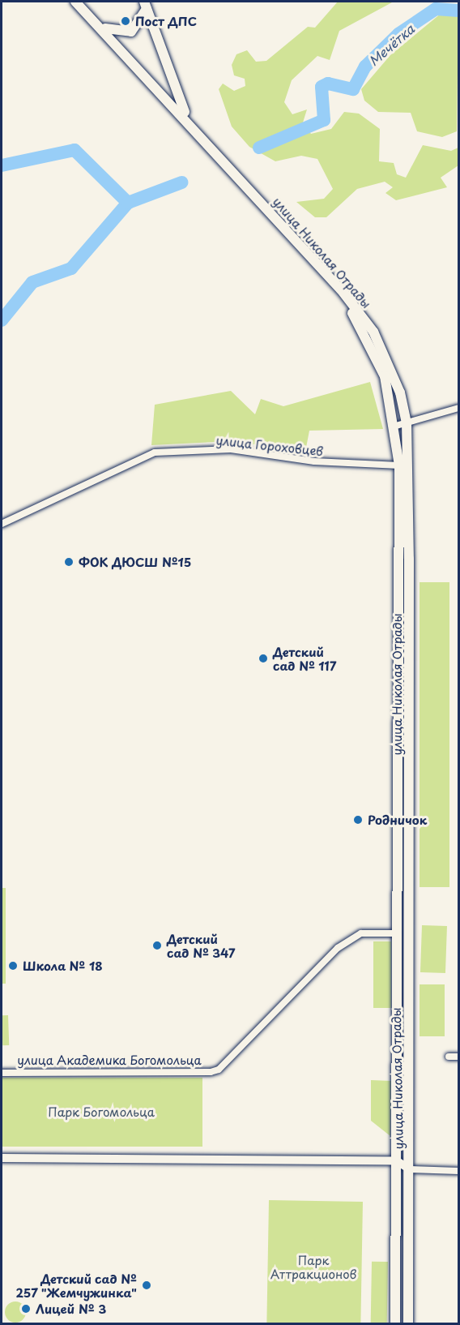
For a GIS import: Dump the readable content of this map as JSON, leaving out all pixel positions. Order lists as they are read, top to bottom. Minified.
{"streets":{"main road":["улица Николая Отрады"],"street":["улица Гороховцев","улица Академика Богомольца"]},"crossings":[["улица Николая Отрады","улица Гороховцев"],["улица Николая Отрады","улица Академика Богомольца"]],"water":["Мечётка"],"parks":["Парк Богомольца","Парк Аттракционов"],"places":["Пост ДПС","ФОК ДЮСШ №15","Детский сад № 117","Родничок","Детский сад № 347","Школа № 18","Детский сад № 257 \"Жемчужинка\"","Лицей № 3"]}
